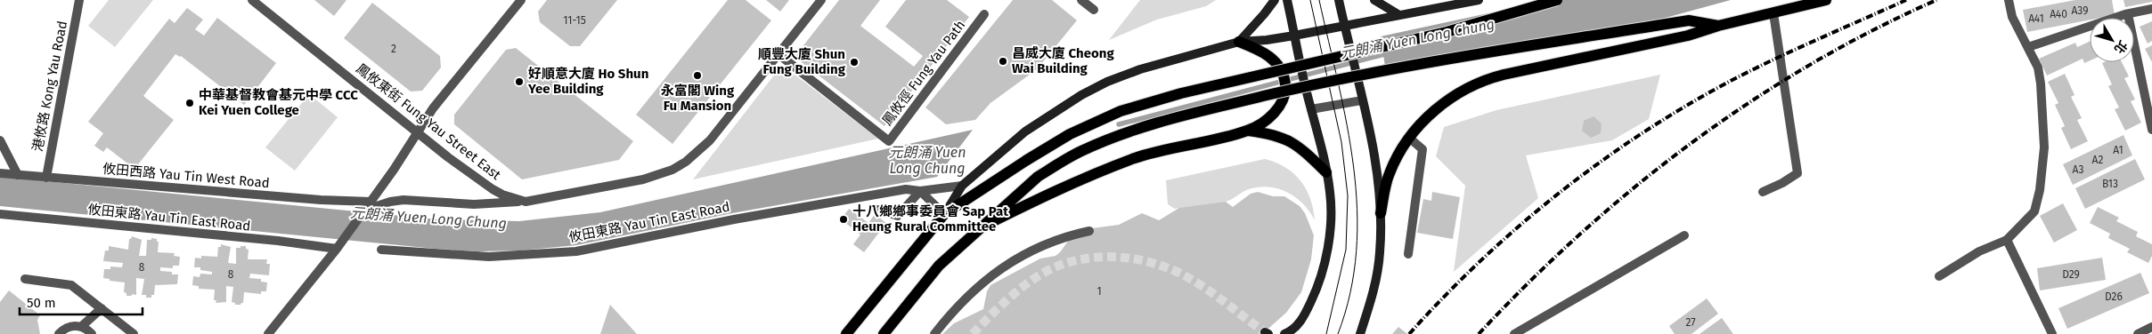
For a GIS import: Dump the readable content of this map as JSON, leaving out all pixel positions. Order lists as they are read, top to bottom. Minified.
{"streets":{"street":["鳳攸徑 Fung Yau Path","港攸路 Kong Yau Road","鳳攸東街 Fung Yau Street East","攸田西路 Yau Tin West Road","攸田東路 Yau Tin East Road"]},"crossings":[["鳳攸徑 Fung Yau Path","鳳攸東街 Fung Yau Street East"],["港攸路 Kong Yau Road","攸田西路 Yau Tin West Road"]],"water":["元朗涌 Yuen Long Chung"],"places":["昌威大廈 Cheong Wai Building","順豐大廈 Shun Fung Building","永富閣 Wing Fu Mansion","好順意大廈 Ho Shun Yee Building","中華基督教會基元中學 CCC Kei Yuen College","十八鄉鄉事委員會 Sap Pat Heung Rural Committee"],"house_numbers":["A39","A40","A41","11-15","2","A1","A2","A3","B13","8","8","D29","1","D26","27"],"scale_bar":"50 m","north":"bottom right"}
